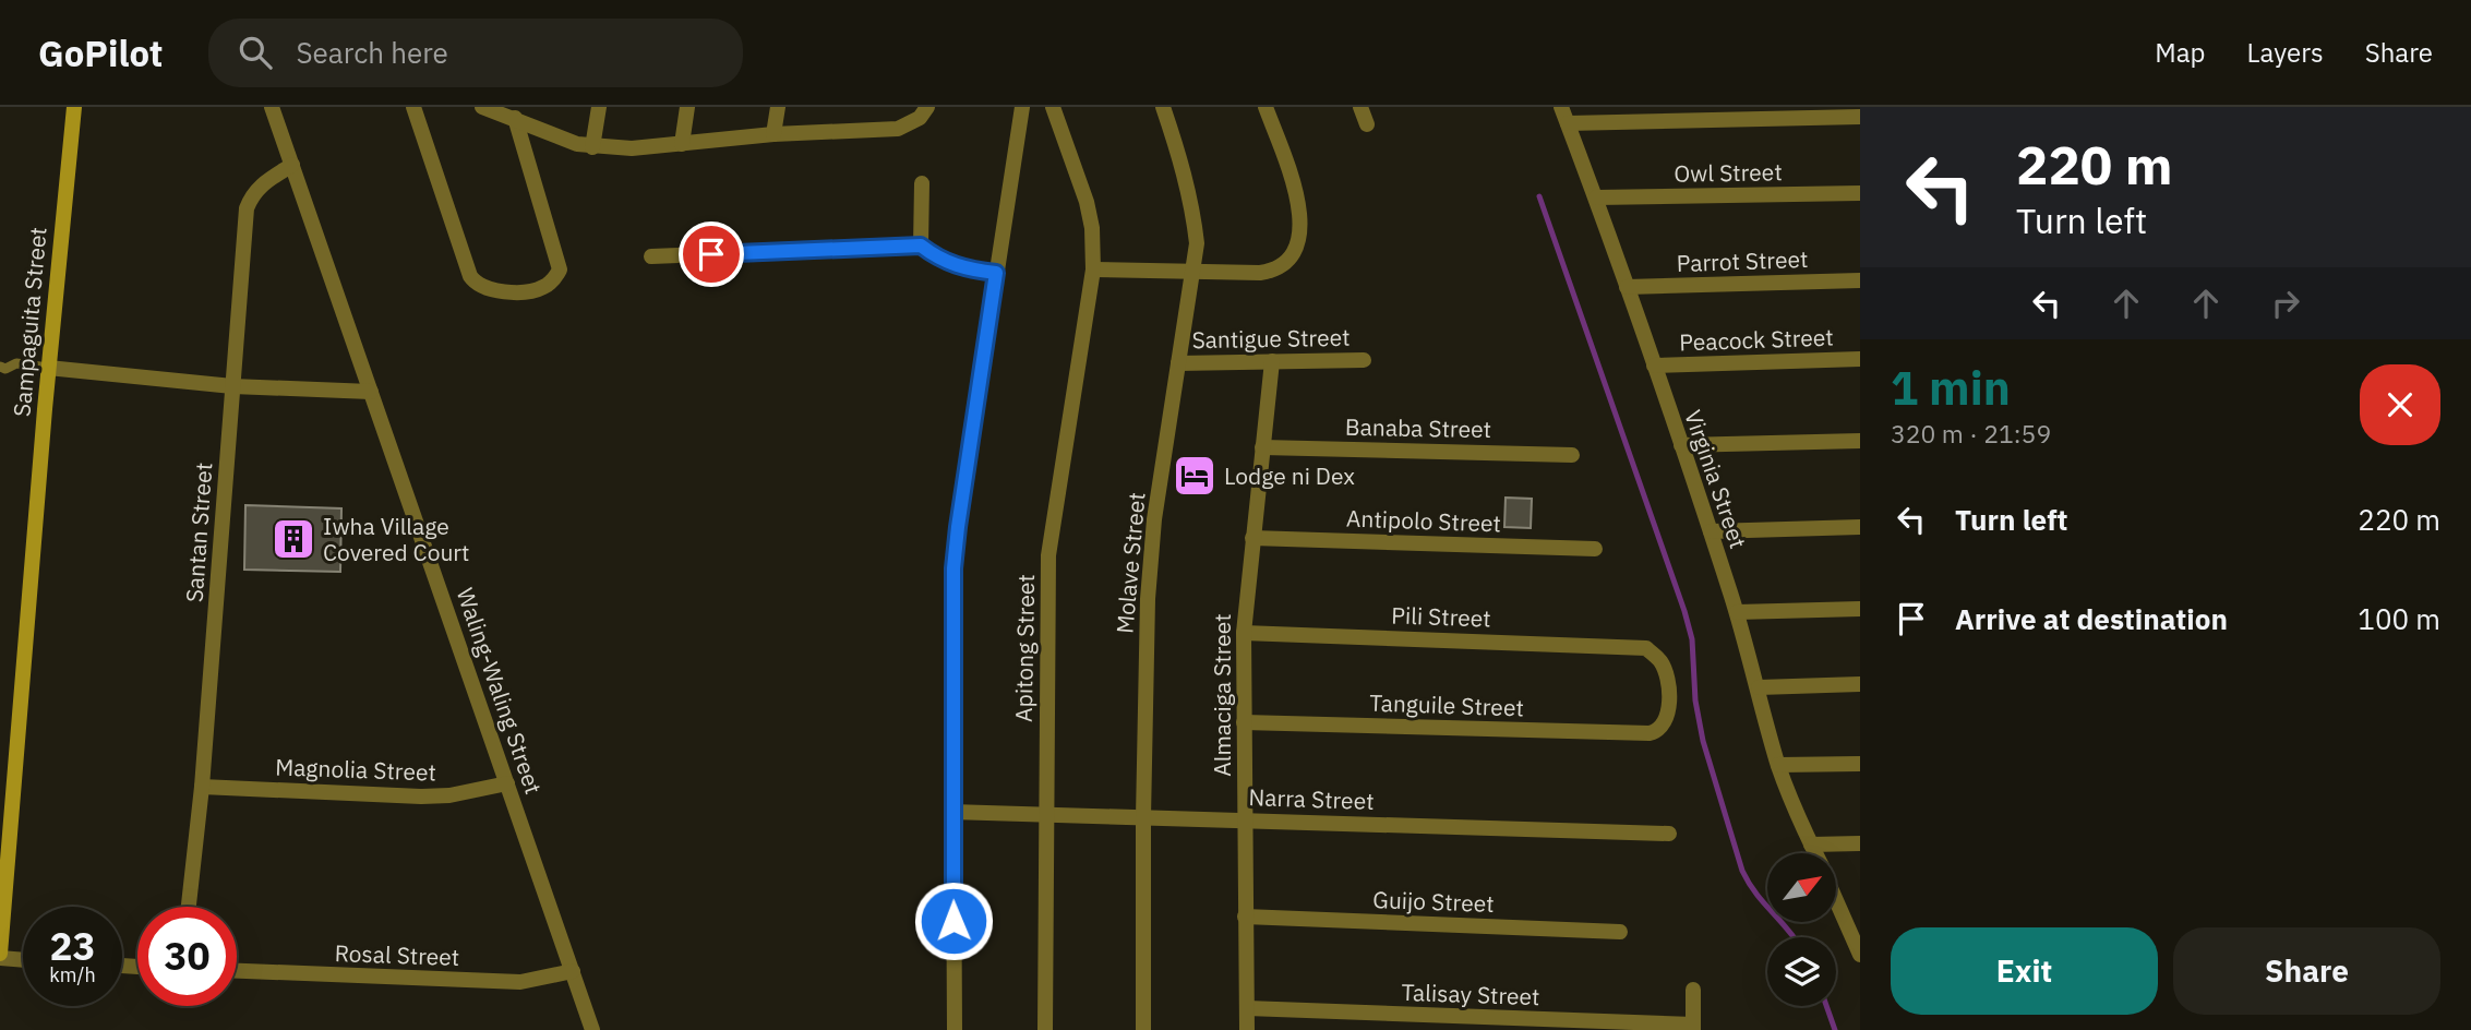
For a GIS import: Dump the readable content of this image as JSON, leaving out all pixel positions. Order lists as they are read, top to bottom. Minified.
{"streets":{"street":["Owl Street","Parrot Street","Sampaguita Street","Santigue Street","Peacock Street","Banaba Street","Virginia Street","Antipolo Street","Santan Street","Molave Street","Pili Street","Apitong Street","Waling-Waling Street","Almaciga Street","Tanguile Street","Magnolia Street","Narra Street","Guijo Street","Rosal Street","Talisay Street"]},"crossings":[["Owl Street","Virginia Street"],["Parrot Street","Virginia Street"],["Santigue Street","Molave Street"],["Santigue Street","Almaciga Street"],["Peacock Street","Virginia Street"],["Banaba Street","Almaciga Street"],["Antipolo Street","Almaciga Street"],["Santan Street","Waling-Waling Street"],["Santan Street","Magnolia Street"],["Molave Street","Narra Street"],["Pili Street","Almaciga Street"],["Pili Street","Tanguile Street"],["Apitong Street","Narra Street"],["Waling-Waling Street","Magnolia Street"],["Waling-Waling Street","Rosal Street"],["Almaciga Street","Tanguile Street"],["Almaciga Street","Narra Street"],["Almaciga Street","Guijo Street"],["Almaciga Street","Talisay Street"]],"places":{"hotel":["Lodge ni Dex"],"building":["Iwha Village Covered Court"]},"north":"top right","page":{"header":"GoPilot","search":"Search here","nav":["Map","Layers","Share"],"turn":["220 m","Turn left"],"heading":["1 min","320 m · 21:59"],"list":[{"name":"Turn left","value":"220 m"},{"name":"Arrive at destination","value":"100 m"}],"speed":"23 km/h","limit":"30","buttons":["Exit","Share"]}}
